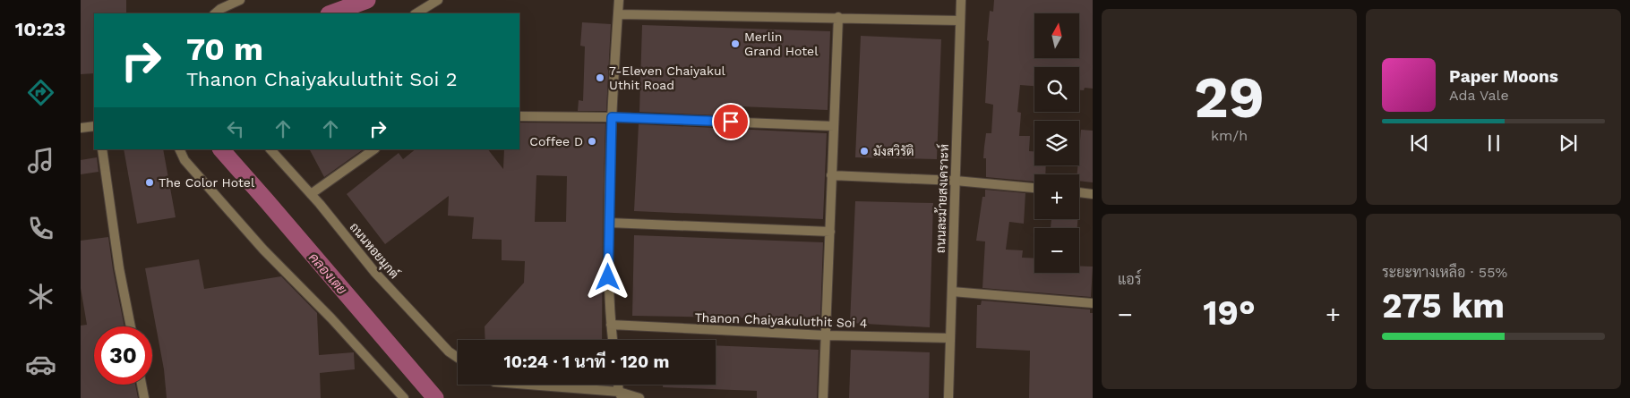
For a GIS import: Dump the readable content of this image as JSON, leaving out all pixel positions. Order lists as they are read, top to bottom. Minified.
{"streets":{"street":["ถนนละม้ายสงเคราะห์","ถนนหอยมุกต์","Thanon Chaiyakuluthit Soi 4"]},"crossings":[["ถนนละม้ายสงเคราะห์","Thanon Chaiyakuluthit Soi 4"]],"water":["คลองเตย"],"places":["Merlin Grand Hotel","7-Eleven Chaiyakul Uthit Road","Coffee D","มังสวิรัติ","The Color Hotel"],"north":"top","page":{"tabs":"10:23","tile":[["29","km/h"],"แอร์",["ระยะทางเหลือ · 55%","275 km"]],"map_buttons":["+","−"],"turn":["70 m","Thanon Chaiyakuluthit Soi 2"],"song":["Paper Moons","Ada Vale"],"heat":["−","19°","+"],"limit":"30","trip":"10:24 · 1 นาที · 120 m"}}
